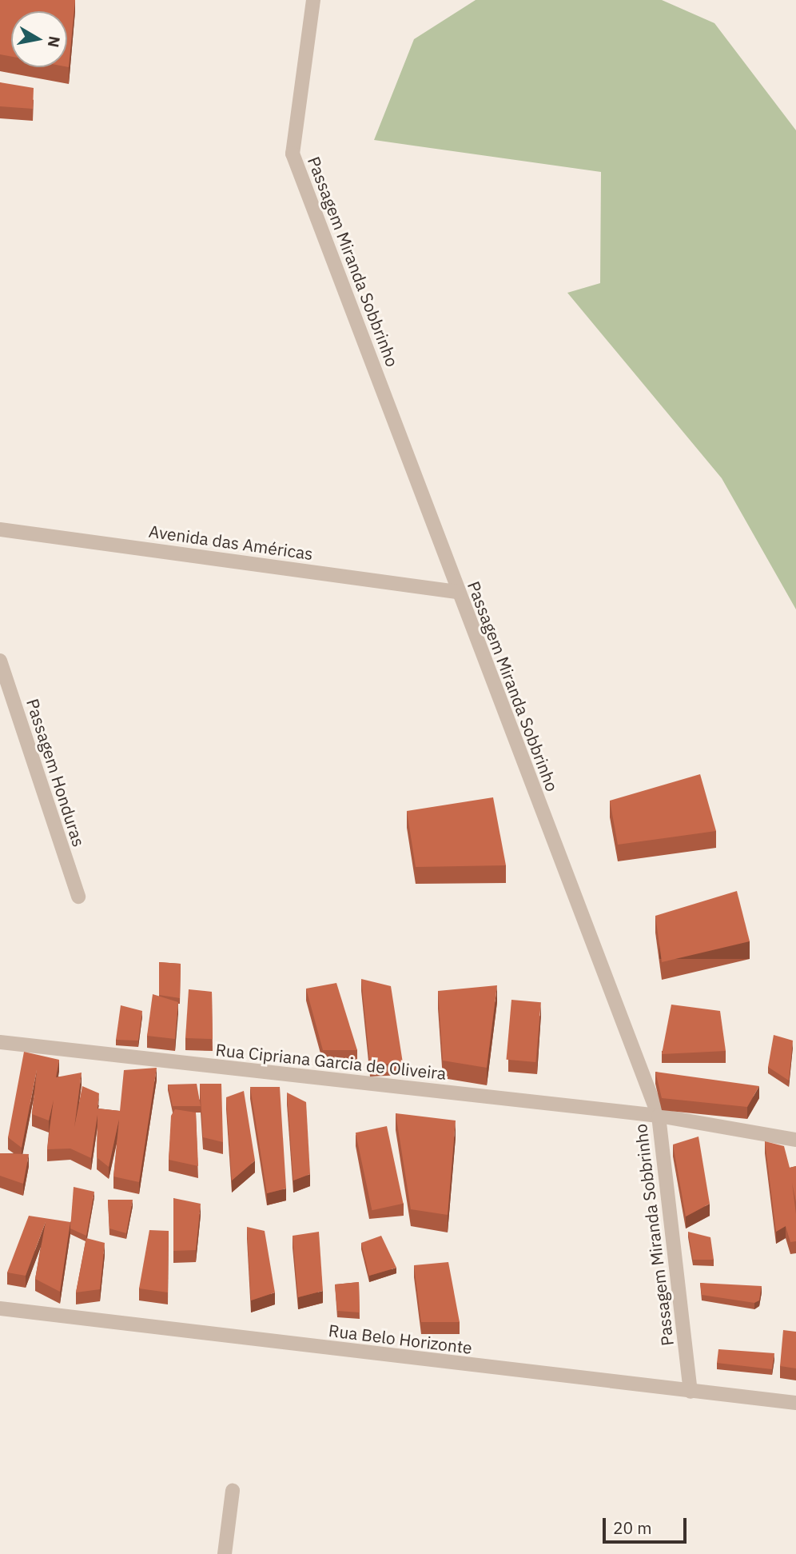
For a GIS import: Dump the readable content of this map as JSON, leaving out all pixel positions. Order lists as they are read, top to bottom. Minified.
{"streets":{"street":["Passagem Miranda Sobbrinho","Avenida das Américas","Passagem Honduras","Rua Cipriana Garcia de Oliveira","Rua Belo Horizonte"]},"crossings":[["Passagem Miranda Sobbrinho","Avenida das Américas"],["Passagem Miranda Sobbrinho","Rua Cipriana Garcia de Oliveira"],["Passagem Miranda Sobbrinho","Rua Belo Horizonte"]],"scale_bar":"20 m","north":"right"}
